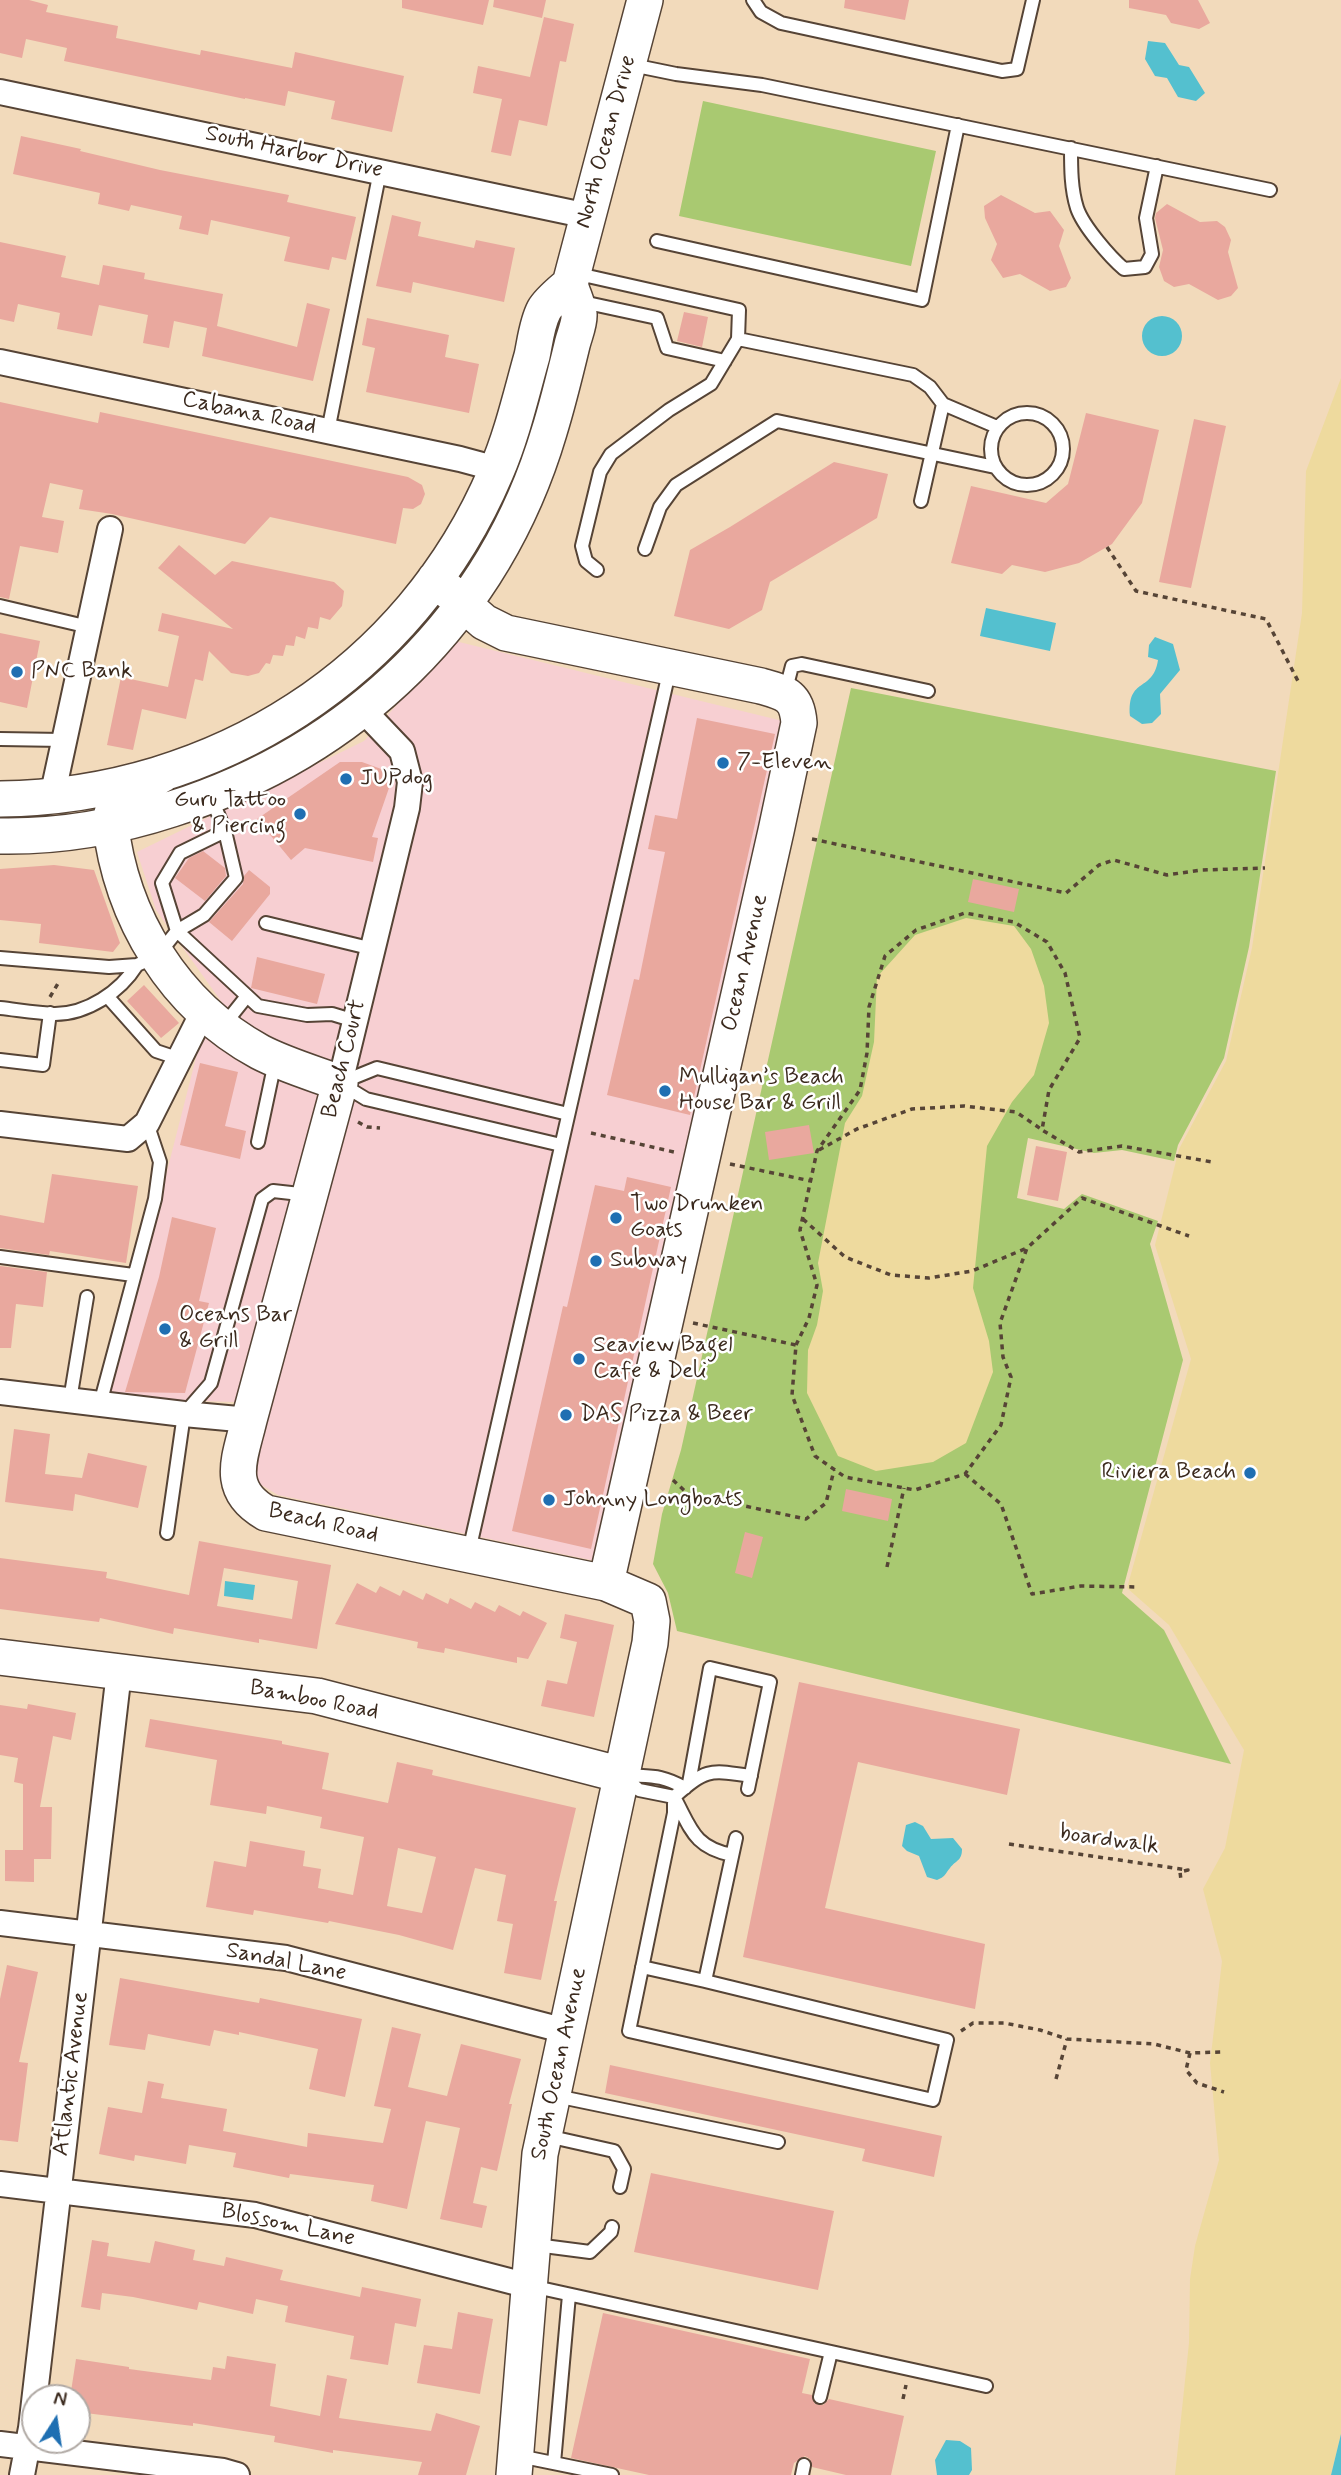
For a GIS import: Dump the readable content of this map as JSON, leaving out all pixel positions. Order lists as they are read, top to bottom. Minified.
{"streets":{"street":["North Ocean Drive","South Harbor Drive","Cabana Road","Ocean Avenue","Beach Court","Beach Road","Bamboo Road","Sandal Lane","South Ocean Avenue","Atlantic Avenue","Blossom Lane"],"path":["boardwalk"]},"crossings":[["North Ocean Drive","South Harbor Drive"],["North Ocean Drive","Beach Court"],["Ocean Avenue","Beach Road"],["Ocean Avenue","South Ocean Avenue"],["Beach Court","Beach Road"],["Beach Road","South Ocean Avenue"],["Bamboo Road","South Ocean Avenue"],["Bamboo Road","Atlantic Avenue"],["Sandal Lane","South Ocean Avenue"],["Sandal Lane","Atlantic Avenue"],["South Ocean Avenue","Blossom Lane"],["Atlantic Avenue","Blossom Lane"]],"places":["PNC Bank","7-Eleven","JUPdog","Guru Tattoo & Piercing","Mulligan’s Beach House Bar & Grill","Two Drunken Goats","Subway","Oceans Bar & Grill","Seaview Bagel Cafe & Deli","DAS Pizza & Beer","Riviera Beach","Johnny Longboats"],"north":"top"}
